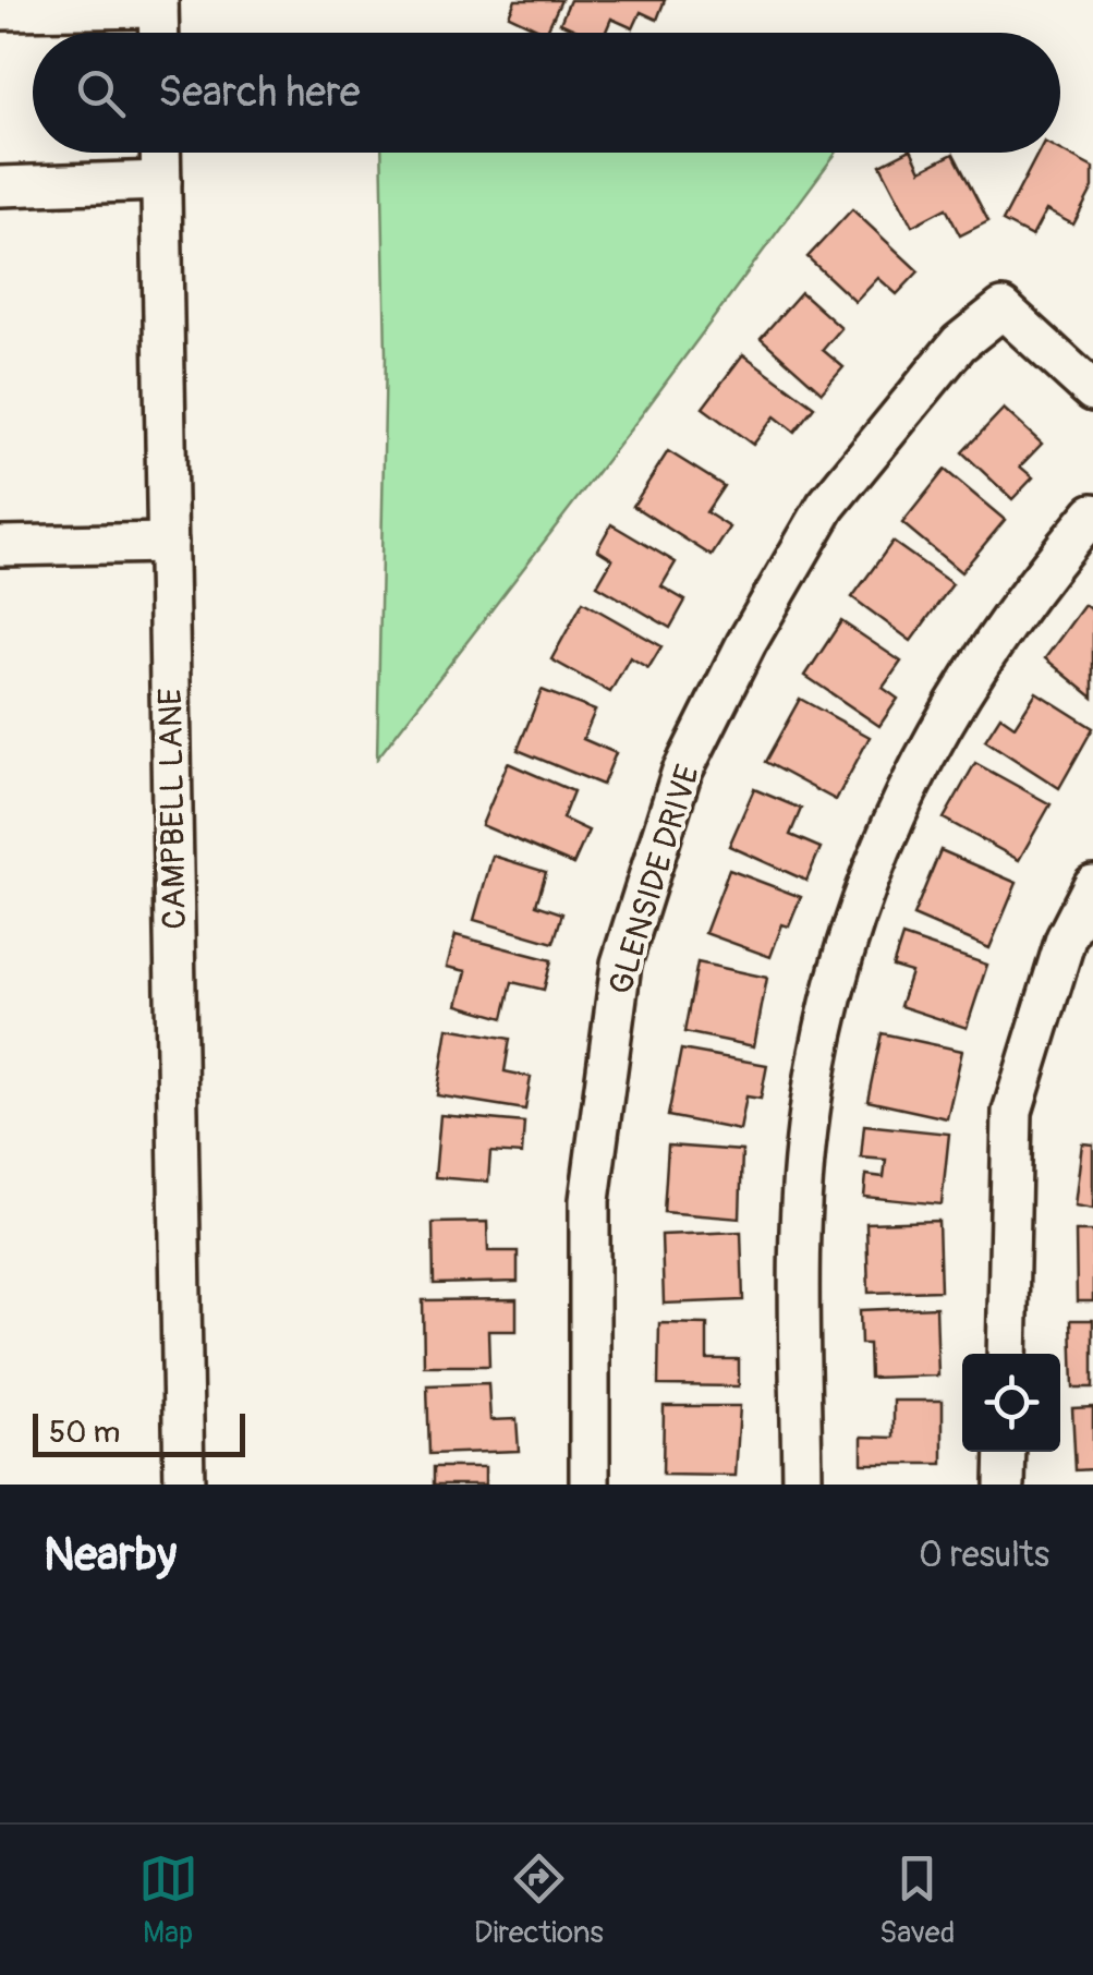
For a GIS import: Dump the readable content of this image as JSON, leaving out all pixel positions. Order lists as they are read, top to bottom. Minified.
{"streets":{"street":["CAMPBELL LANE","GLENSIDE DRIVE"]},"scale_bar":"50 m","page":{"search":"Search here","scale":"50 m","heading":["Nearby","0 results"],"nav":["Map","Directions","Saved"]}}
